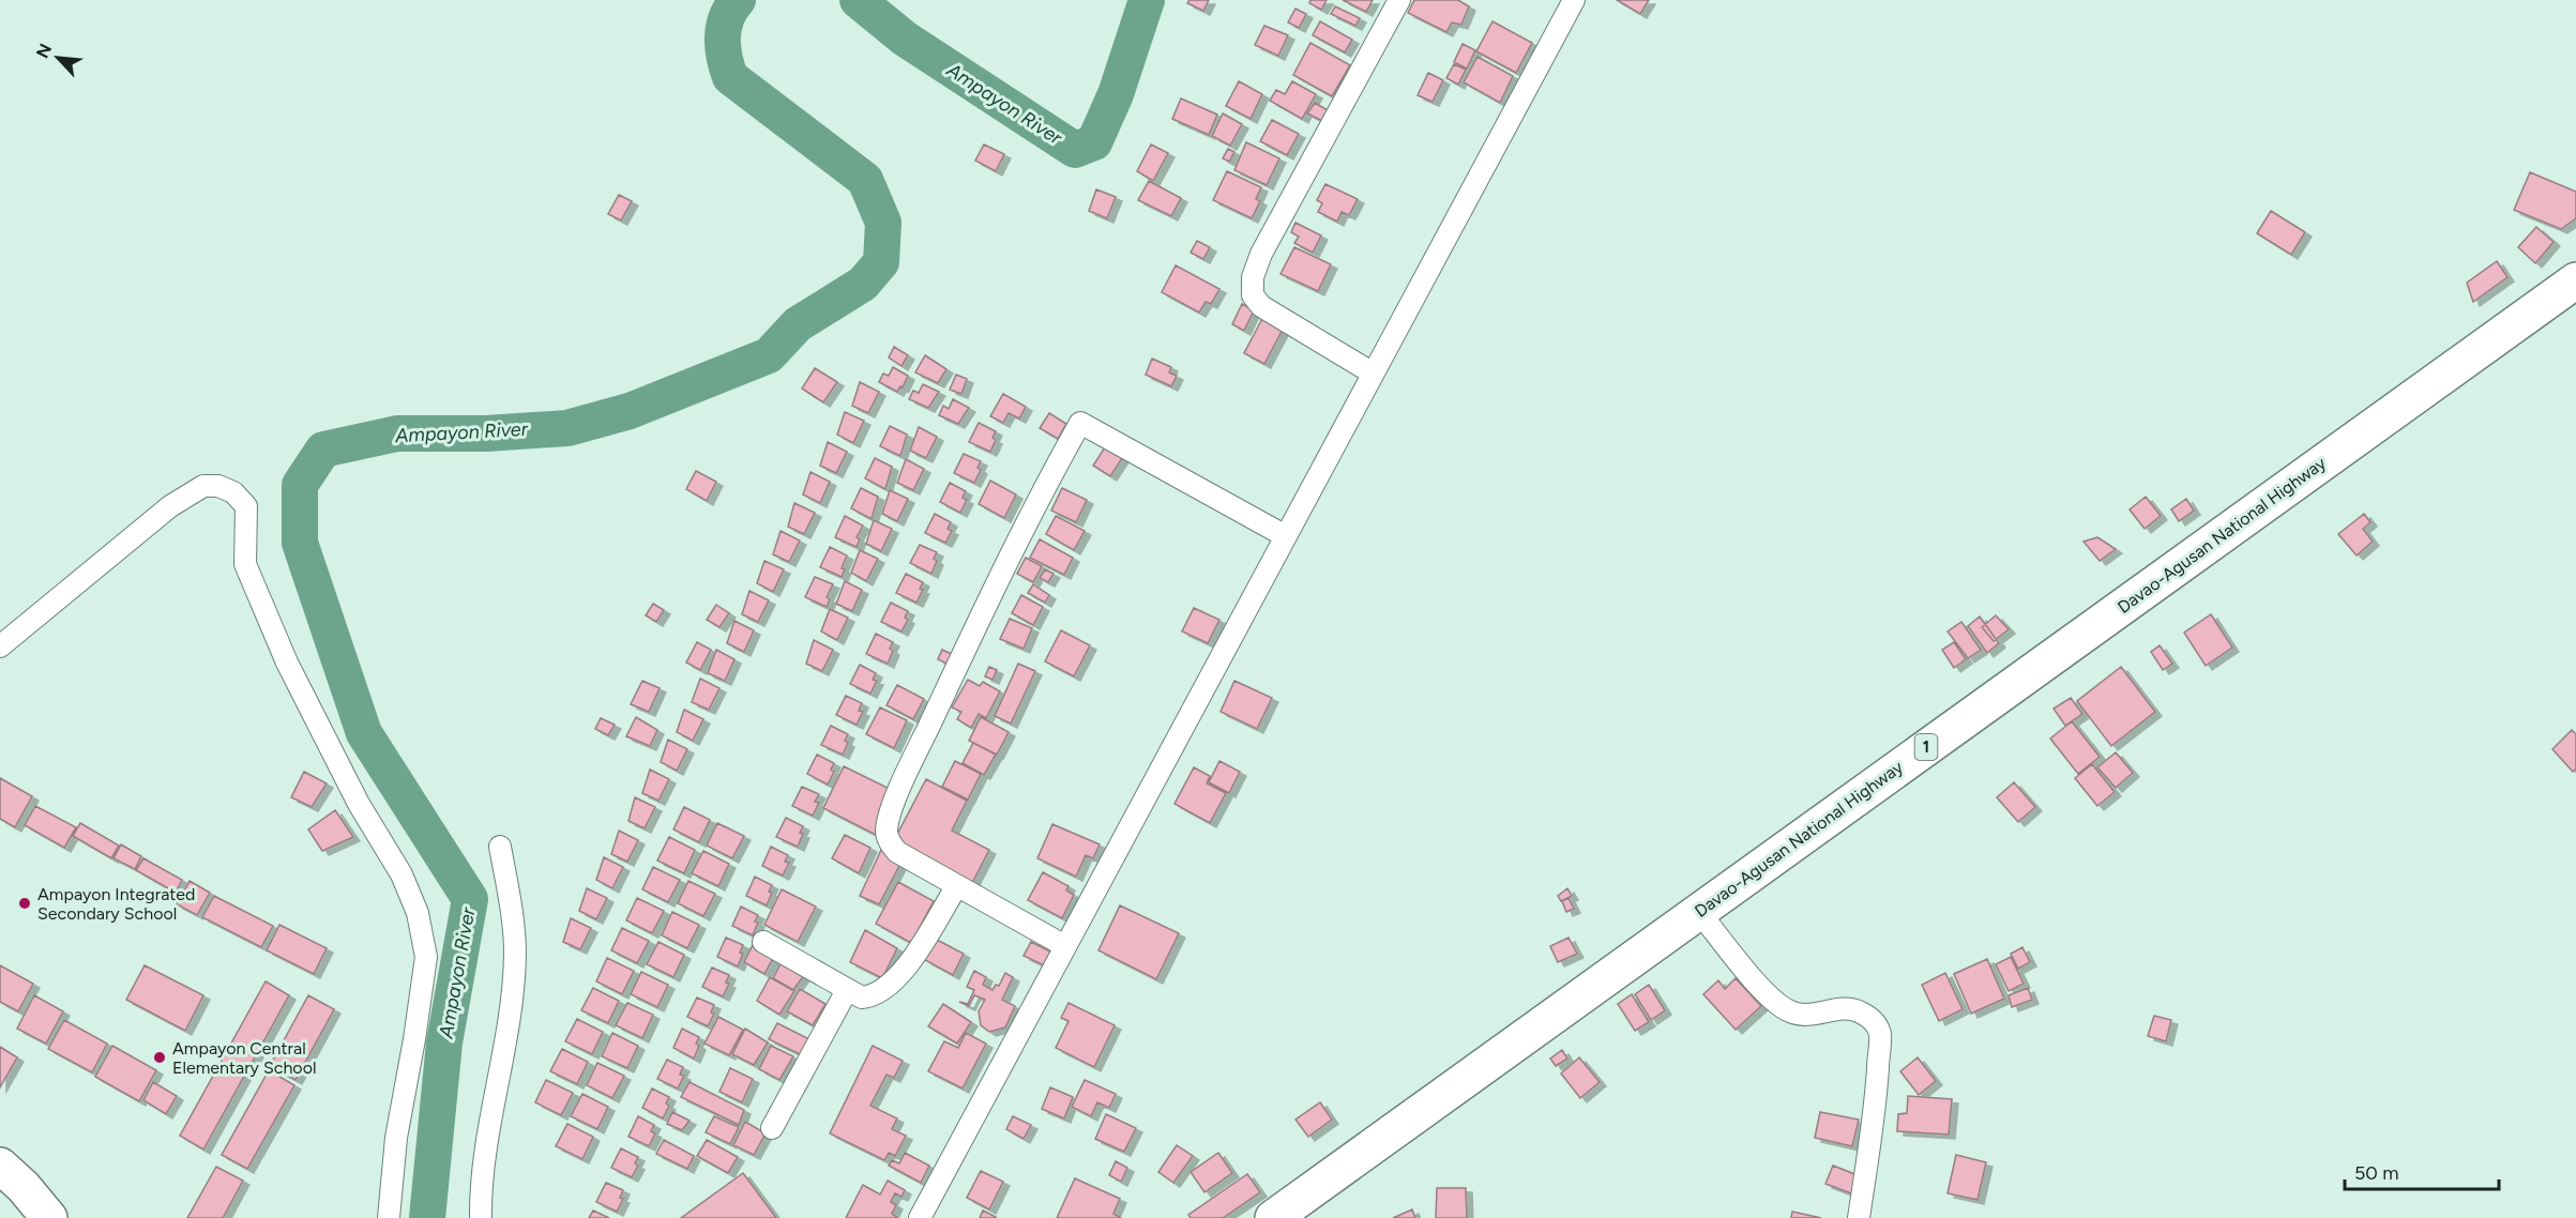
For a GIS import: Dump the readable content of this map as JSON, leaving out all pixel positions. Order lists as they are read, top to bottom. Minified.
{"streets":{"highway":["Davao-Agusan National Highway","1"]},"water":["Ampayon River"],"places":["Ampayon Integrated Secondary School","Ampayon Central Elementary School"],"scale_bar":"50 m","north":"top left"}
